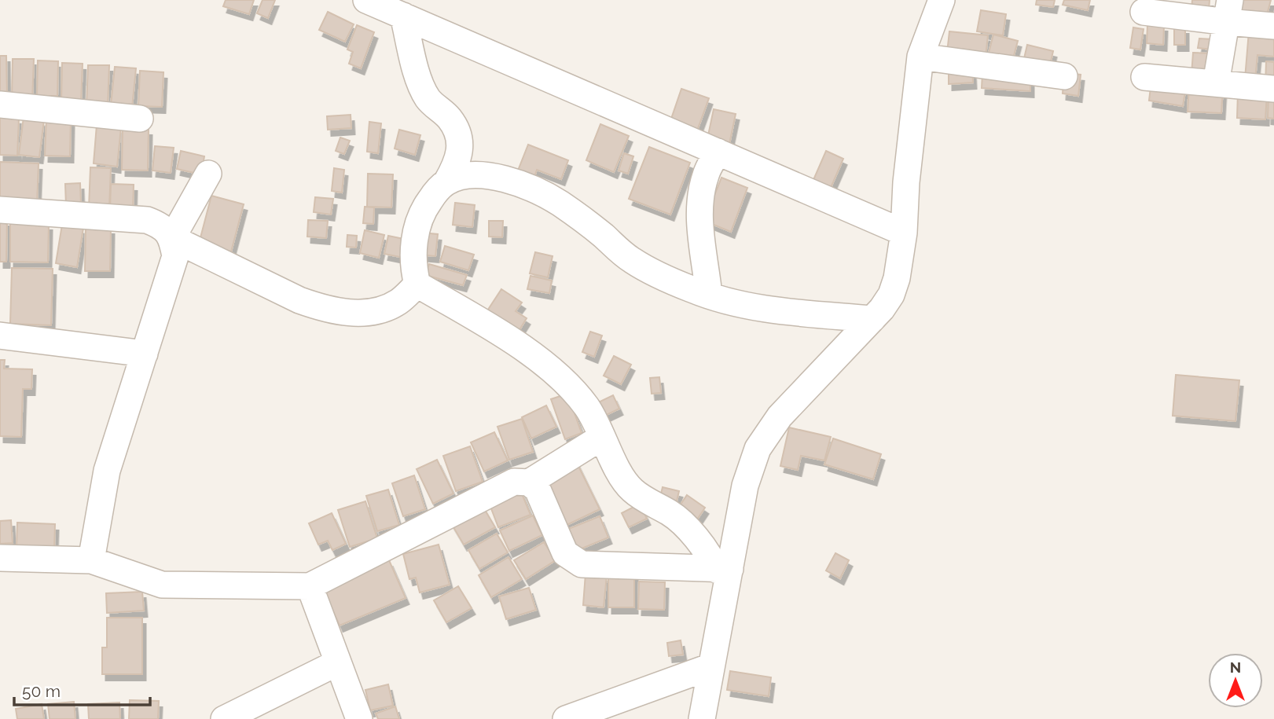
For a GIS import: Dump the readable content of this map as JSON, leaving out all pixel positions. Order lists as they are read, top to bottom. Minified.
{"scale_bar":"50 m","north":"top"}
